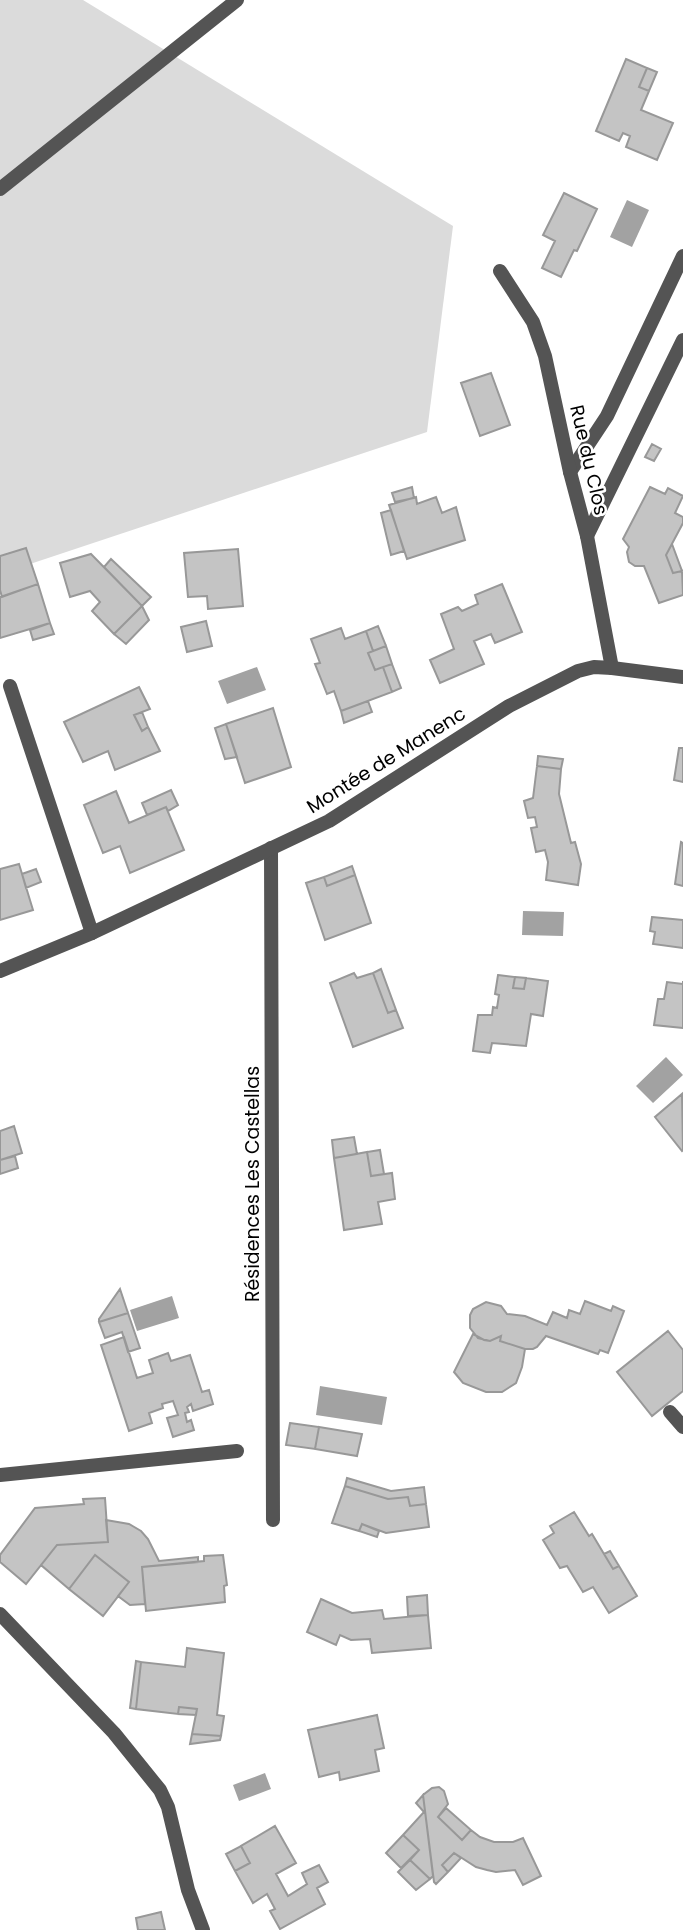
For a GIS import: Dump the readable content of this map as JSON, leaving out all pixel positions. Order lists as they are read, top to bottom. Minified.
{"streets":{"street":["Rue du Clos","Montée de Manenc","Résidences Les Castellas"]},"crossings":[["Rue du Clos","Montée de Manenc"],["Montée de Manenc","Résidences Les Castellas"]]}
